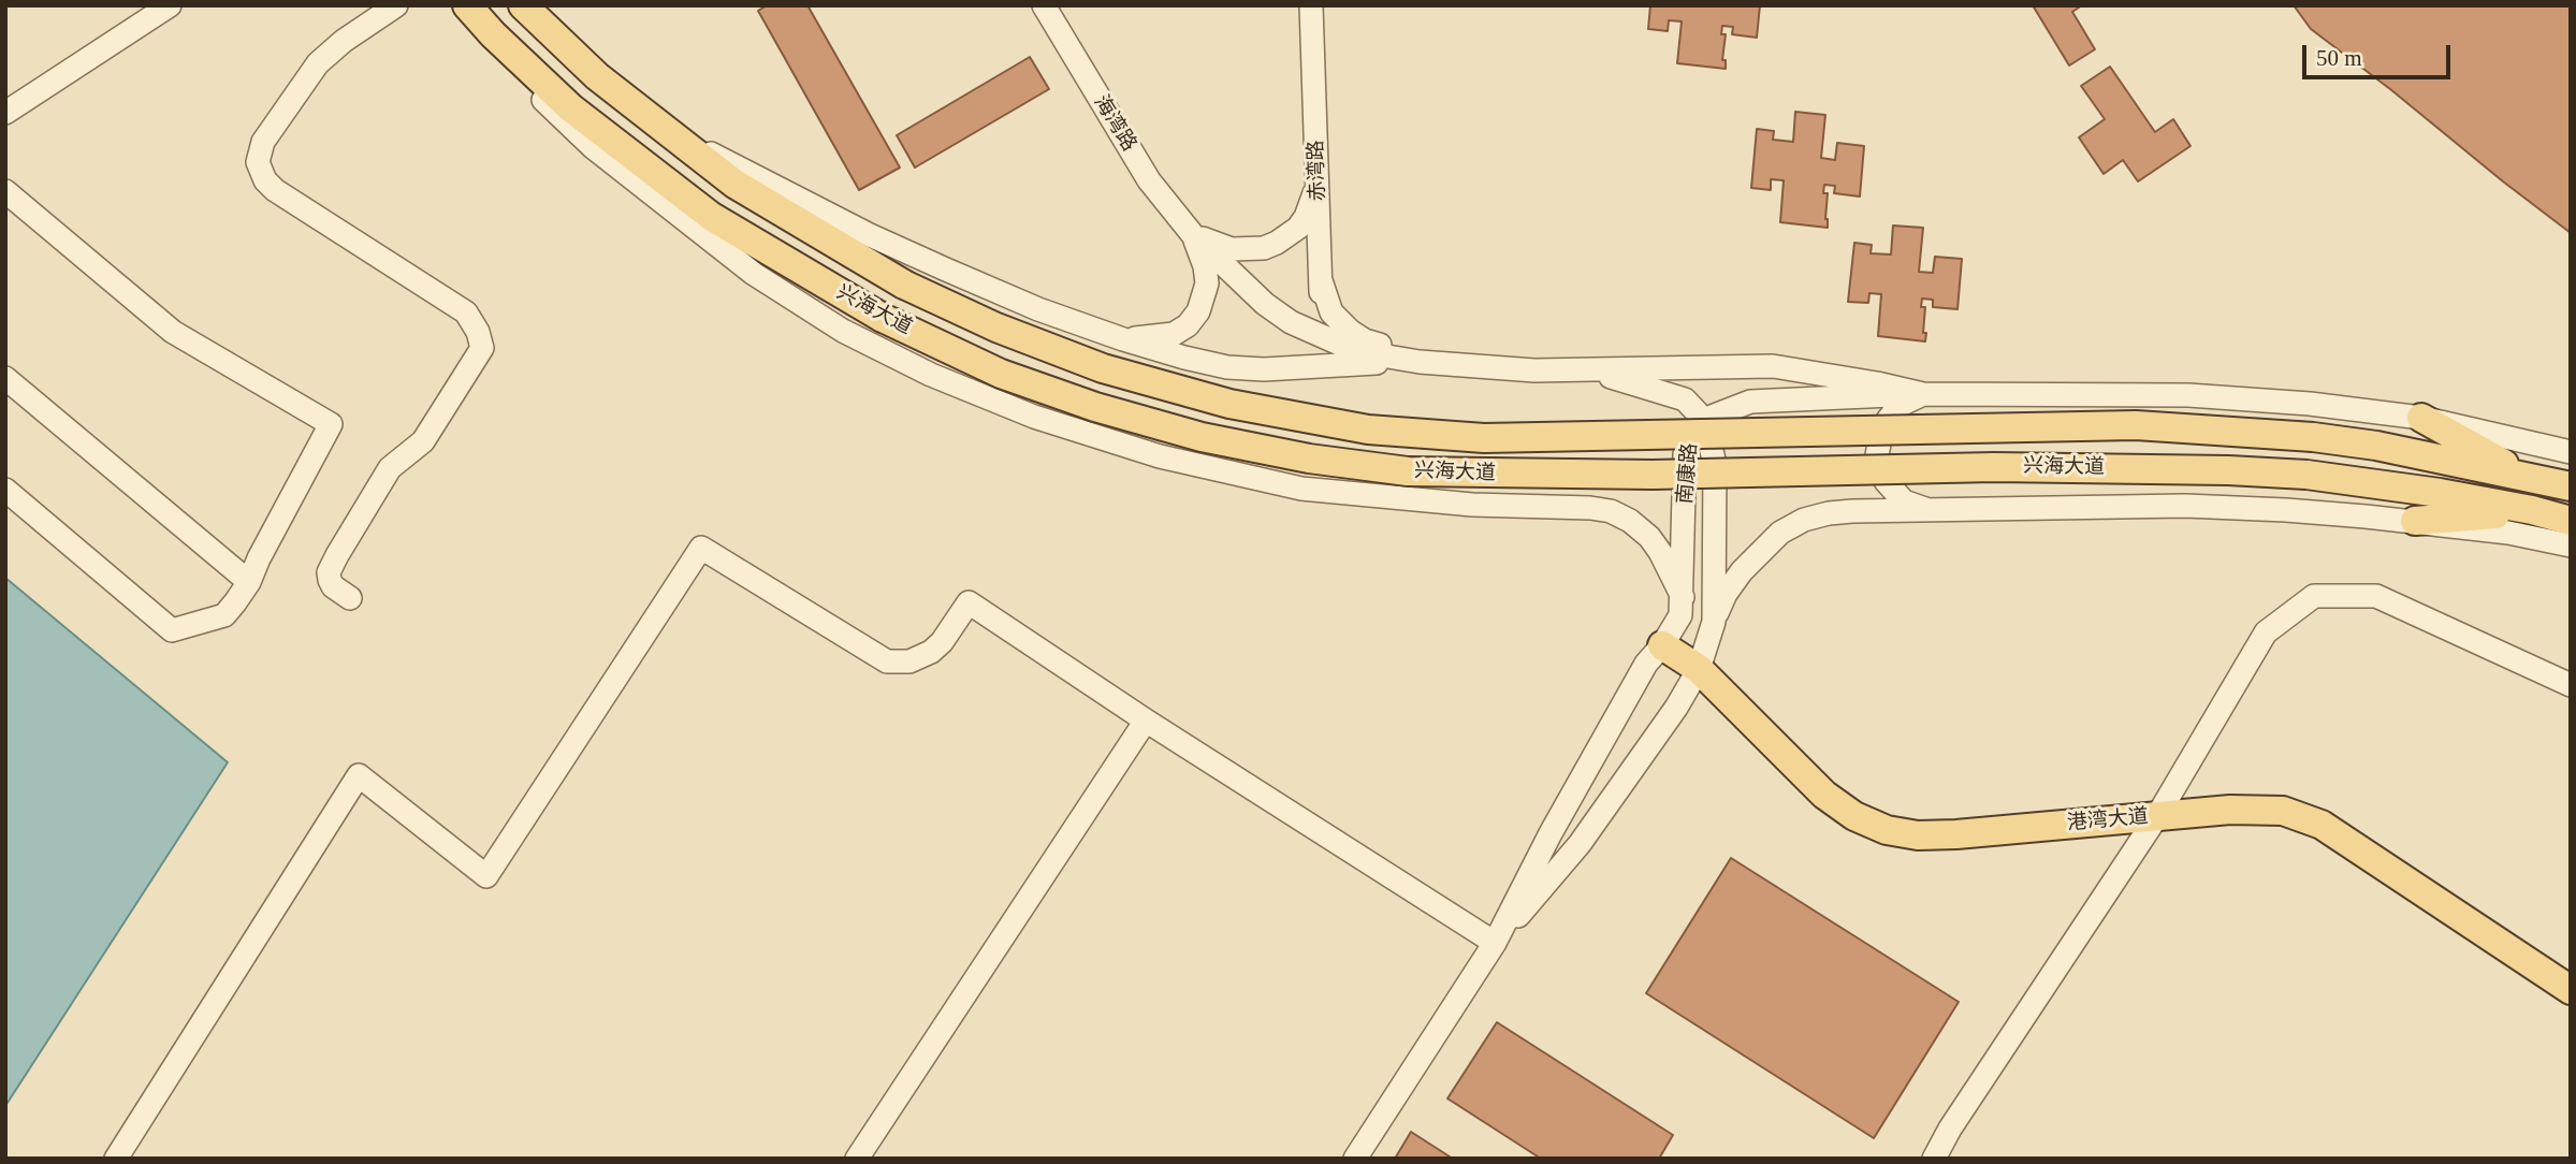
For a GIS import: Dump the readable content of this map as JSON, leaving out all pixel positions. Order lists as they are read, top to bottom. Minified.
{"streets":{"main road":["兴海大道","港湾大道"],"street":["海湾路","赤湾路","南康路"]},"crossings":[["海湾路","兴海大道"],["赤湾路","兴海大道"],["兴海大道","南康路"],["南康路","港湾大道"]],"scale_bar":"50 m"}
